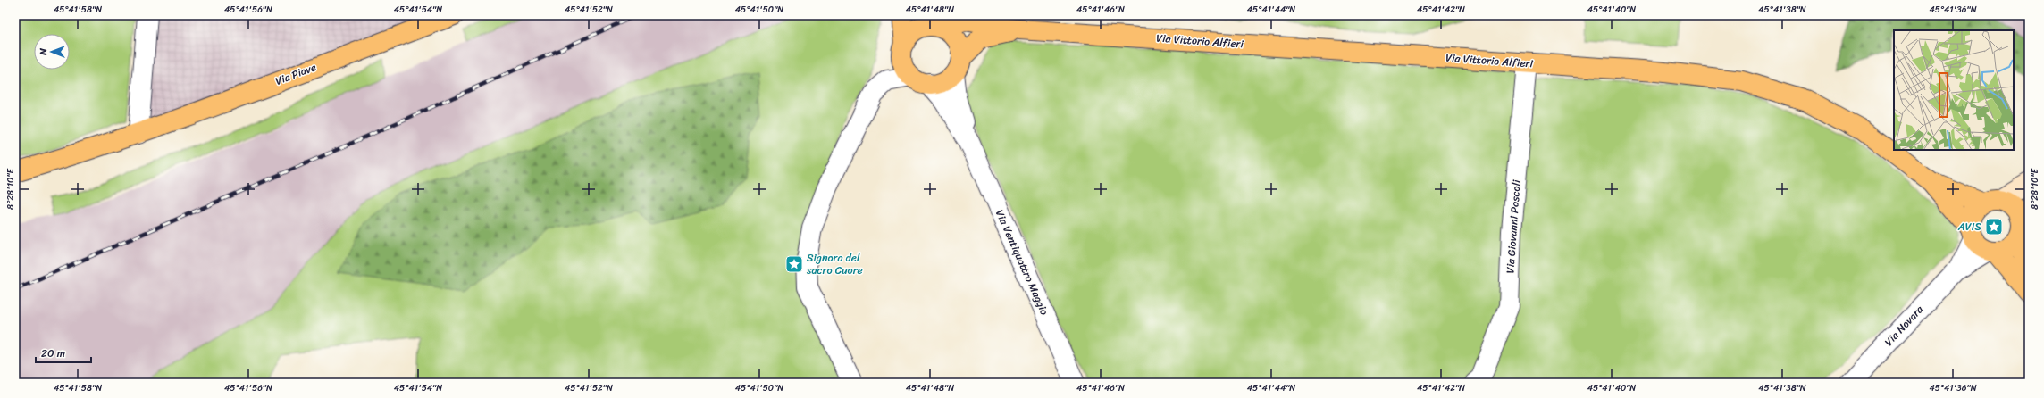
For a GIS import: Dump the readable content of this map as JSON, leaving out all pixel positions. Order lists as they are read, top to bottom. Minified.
{"streets":{"main road":["Via Vittorio Alfieri","Via Piave"],"street":["Via Giovanni Pascoli","Via Ventiquattro Maggio","Via Novara"]},"crossings":[["Via Vittorio Alfieri","Via Giovanni Pascoli"],["Via Vittorio Alfieri","Via Novara"]],"places":{"place":["AVIS","Signora del sacro Cuore"]},"scale_bar":"20 m","north":"left","coordinates":["45°41'58\"N","45°41'56\"N","45°41'54\"N","45°41'52\"N","45°41'50\"N","45°41'48\"N","45°41'46\"N","45°41'44\"N","45°41'42\"N","45°41'40\"N","45°41'38\"N","45°41'36\"N","8°28'10\"E"]}
